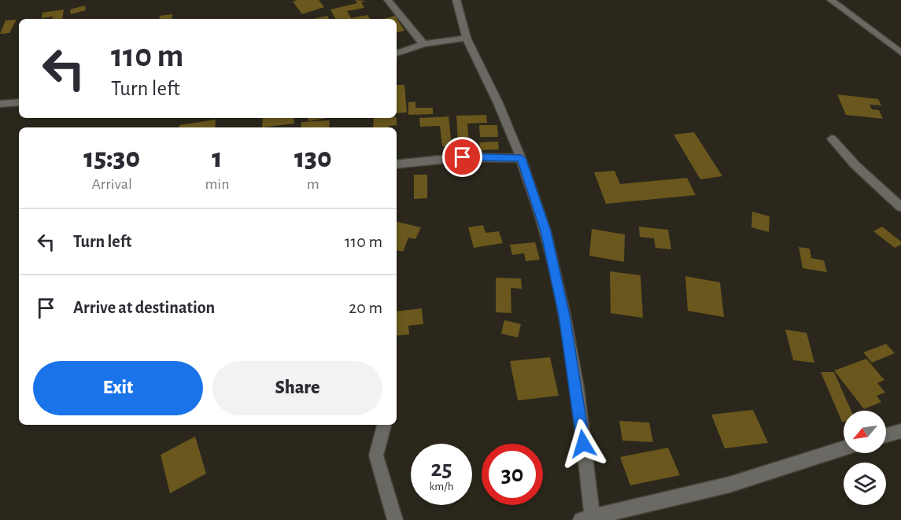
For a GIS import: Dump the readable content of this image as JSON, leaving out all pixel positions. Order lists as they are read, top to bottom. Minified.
{"north":"bottom left","page":{"turn":["110 m","Turn left"],"eta":["15:30","Arrival","1","min","130","m"],"list":[{"name":"Turn left","value":"110 m"},{"name":"Arrive at destination","value":"20 m"}],"buttons":["Exit","Share"],"speed":"25 km/h","limit":"30"}}
